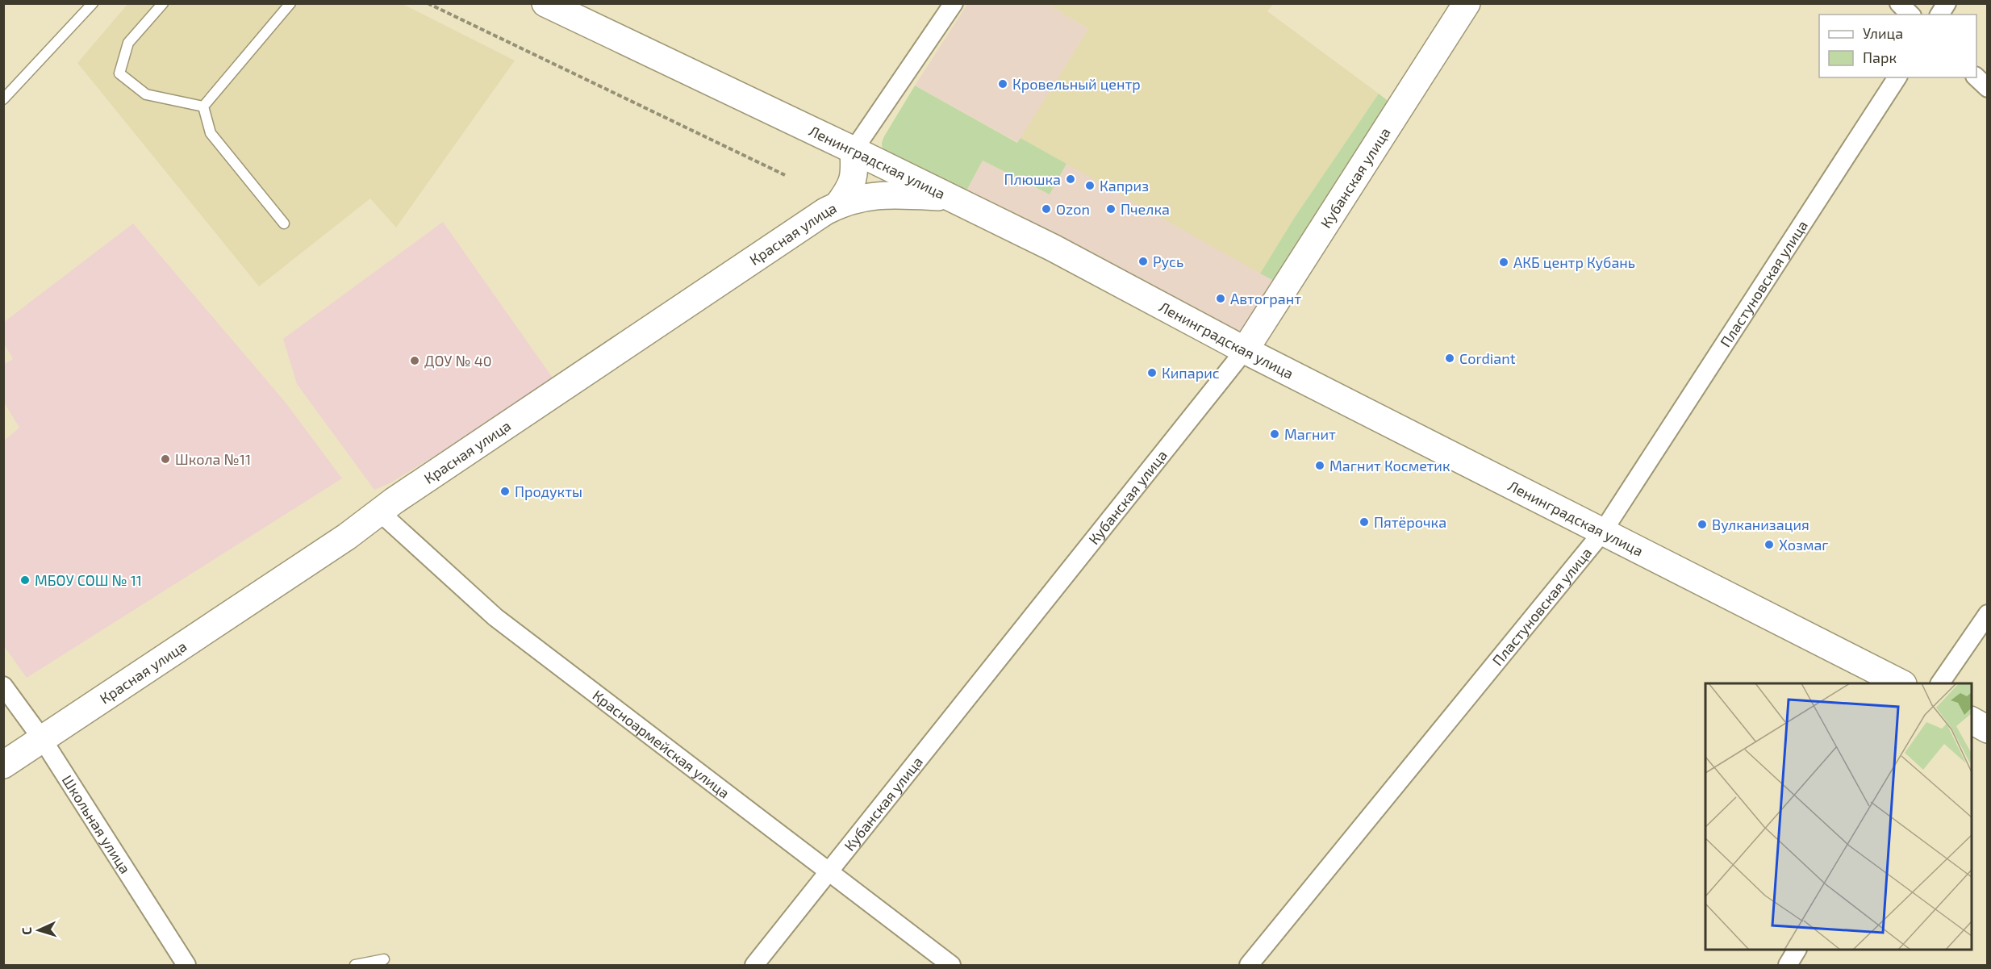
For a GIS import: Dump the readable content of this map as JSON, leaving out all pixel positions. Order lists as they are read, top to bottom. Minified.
{"streets":{"street":["Ленинградская улица","Кубанская улица","Красная улица","Пластуновская улица","Красноармейская улица","Школьная улица"]},"crossings":[["Ленинградская улица","Кубанская улица"],["Ленинградская улица","Красная улица"],["Ленинградская улица","Пластуновская улица"],["Кубанская улица","Красноармейская улица"],["Красная улица","Красноармейская улица"],["Красная улица","Школьная улица"]],"places":["Кровельный центр","Плюшка","Каприз","Ozon","Пчелка","Русь","АКБ центр Кубань","Автогрант","Cordiant","ДОУ № 40","Кипарис","Магнит","Школа №11","Магнит Косметик","Продукты","Пятёрочка","Вулканизация","Хозмаг","МБОУ СОШ № 11"],"legend":["Улица","Парк"],"north":"left"}
